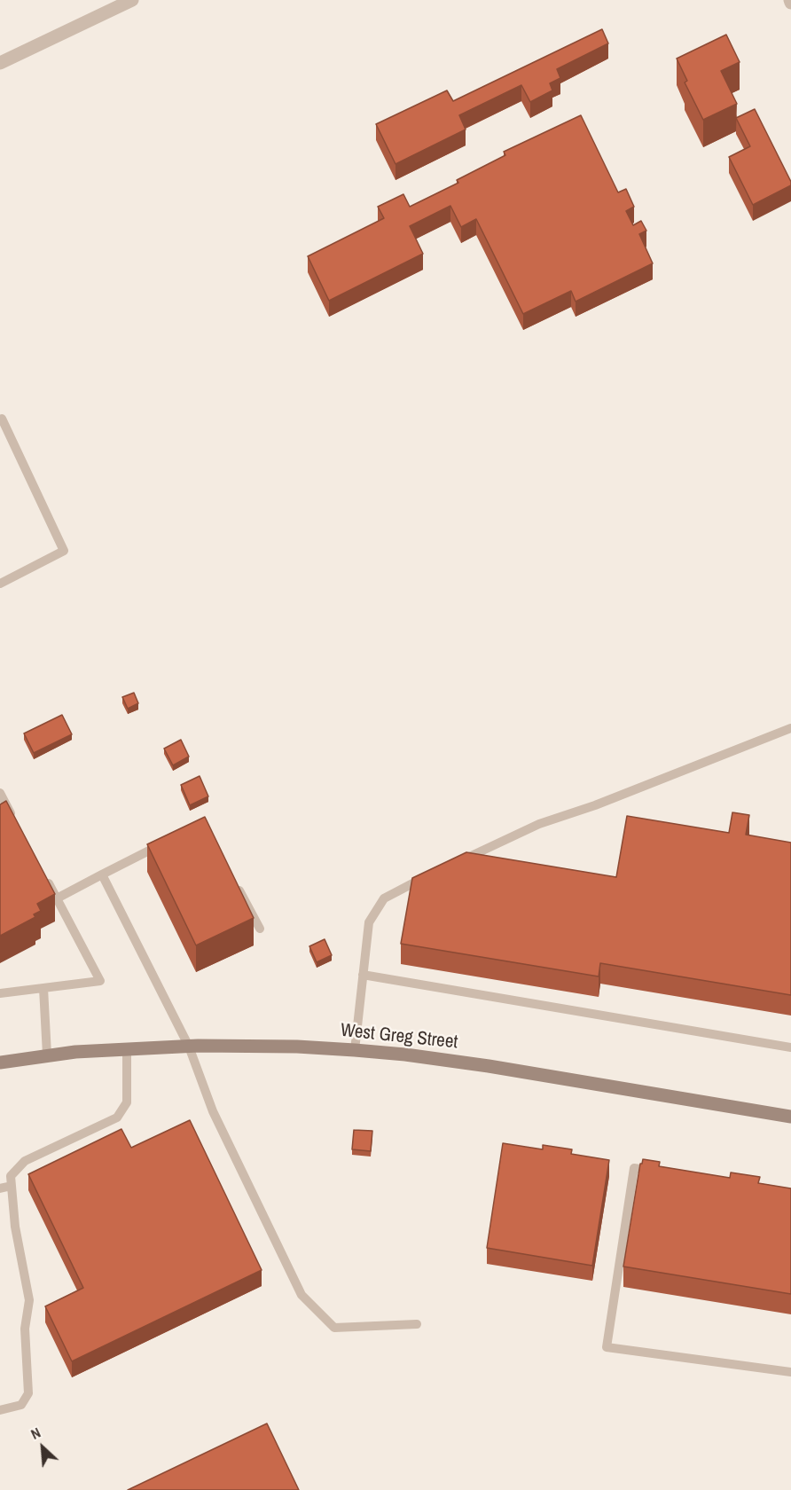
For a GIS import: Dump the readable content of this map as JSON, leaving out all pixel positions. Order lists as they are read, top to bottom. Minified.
{"streets":{"main road":["West Greg Street"]},"north":"top left"}
